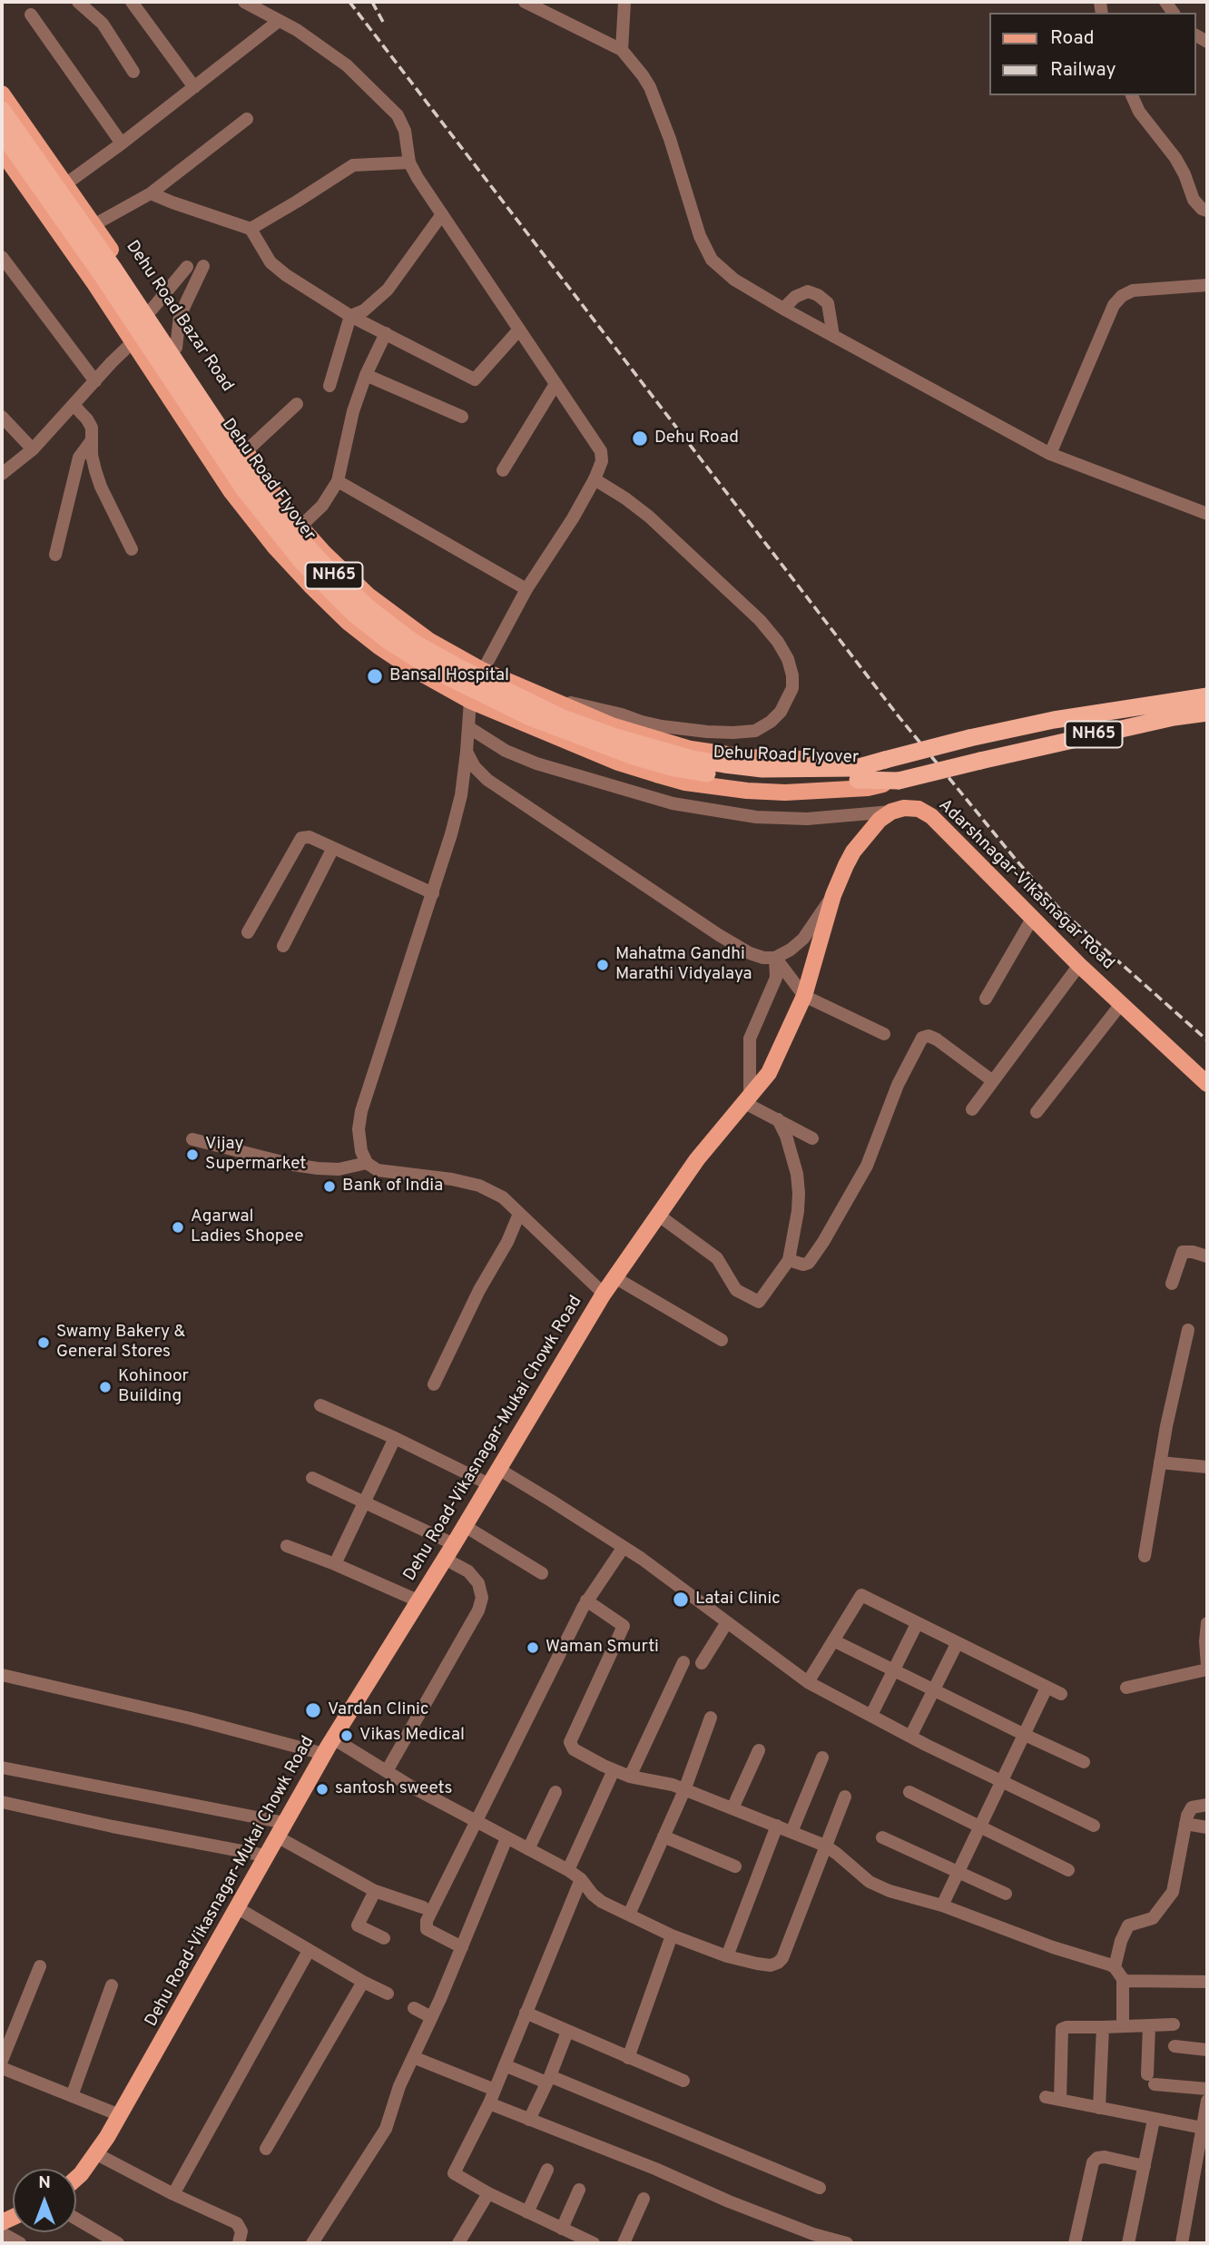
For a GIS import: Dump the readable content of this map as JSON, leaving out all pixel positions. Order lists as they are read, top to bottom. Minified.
{"streets":{"highway":["Dehu Road Flyover","NH65"],"main road":["Dehu Road Bazar Road","Adarshnagar-Vikasnagar Road","Dehu Road-Vikasnagar-Mukai Chowk Road"]},"crossings":[["Dehu Road Bazar Road","Dehu Road Flyover"],["Dehu Road Flyover","NH65"]],"places":["Dehu Road","Bansal Hospital","Mahatma Gandhi Marathi Vidyalaya","Vijay Supermarket","Bank of India","Agarwal Ladies Shopee","Swamy Bakery & General Stores","Kohinoor Building","Latai Clinic","Waman Smurti","Vardan Clinic","Vikas Medical","santosh sweets"],"legend":["Road","Railway"],"north":"top"}
